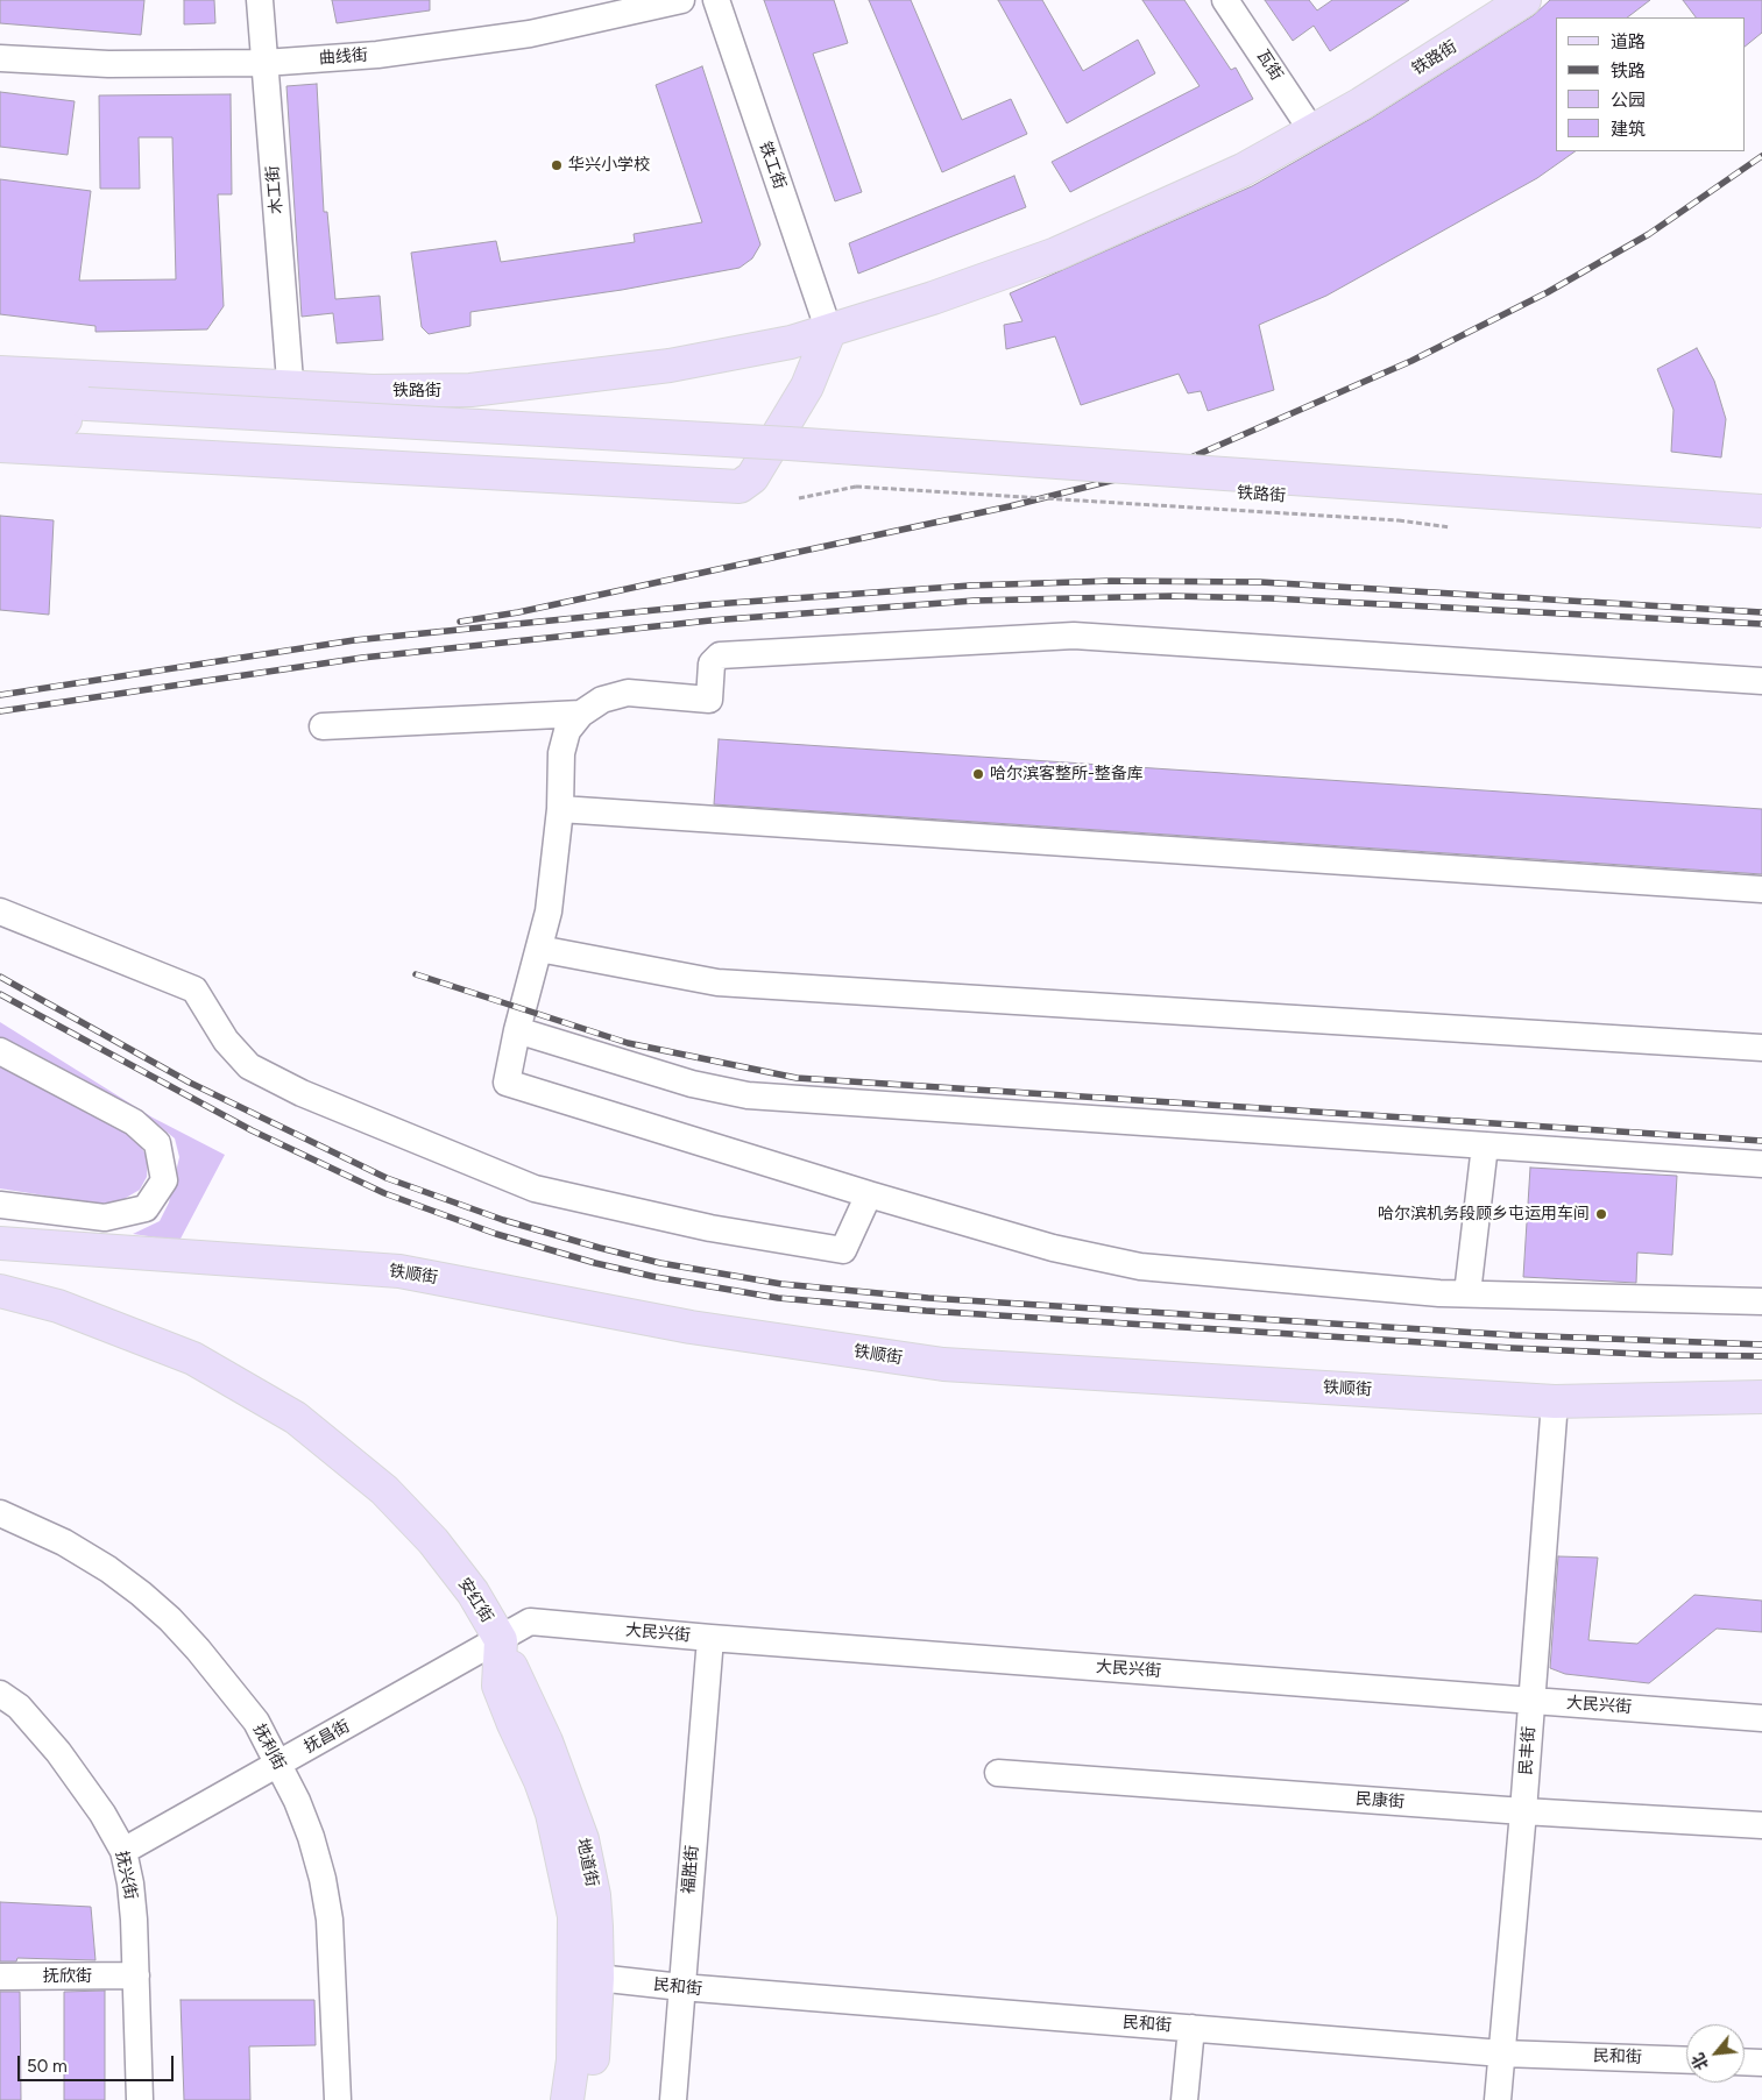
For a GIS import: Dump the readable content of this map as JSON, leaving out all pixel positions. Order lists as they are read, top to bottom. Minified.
{"streets":{"main road":["铁路街","铁顺街","安红街","地道街"],"street":["曲线街","瓦街","铁工街","木工街","大民兴街","抚昌街","抚利街","民丰街","民康街","福胜街","抚兴街","抚欣街","民和街"]},"crossings":[["曲线街","木工街"],["铁路街","瓦街"],["铁路街","铁工街"],["铁顺街","民丰街"],["安红街","大民兴街"],["安红街","抚昌街"],["安红街","地道街"],["大民兴街","抚昌街"],["大民兴街","民丰街"],["大民兴街","地道街"],["大民兴街","福胜街"],["抚昌街","抚利街"],["抚昌街","地道街"],["抚昌街","抚兴街"],["民丰街","民康街"],["民丰街","民和街"],["地道街","民和街"],["福胜街","民和街"],["抚兴街","抚欣街"]],"places":["华兴小学校","哈尔滨客整所-整备库","哈尔滨机务段顾乡屯运用车间"],"legend":["道路","铁路","公园","建筑"],"scale_bar":"50 m","north":"bottom left"}
